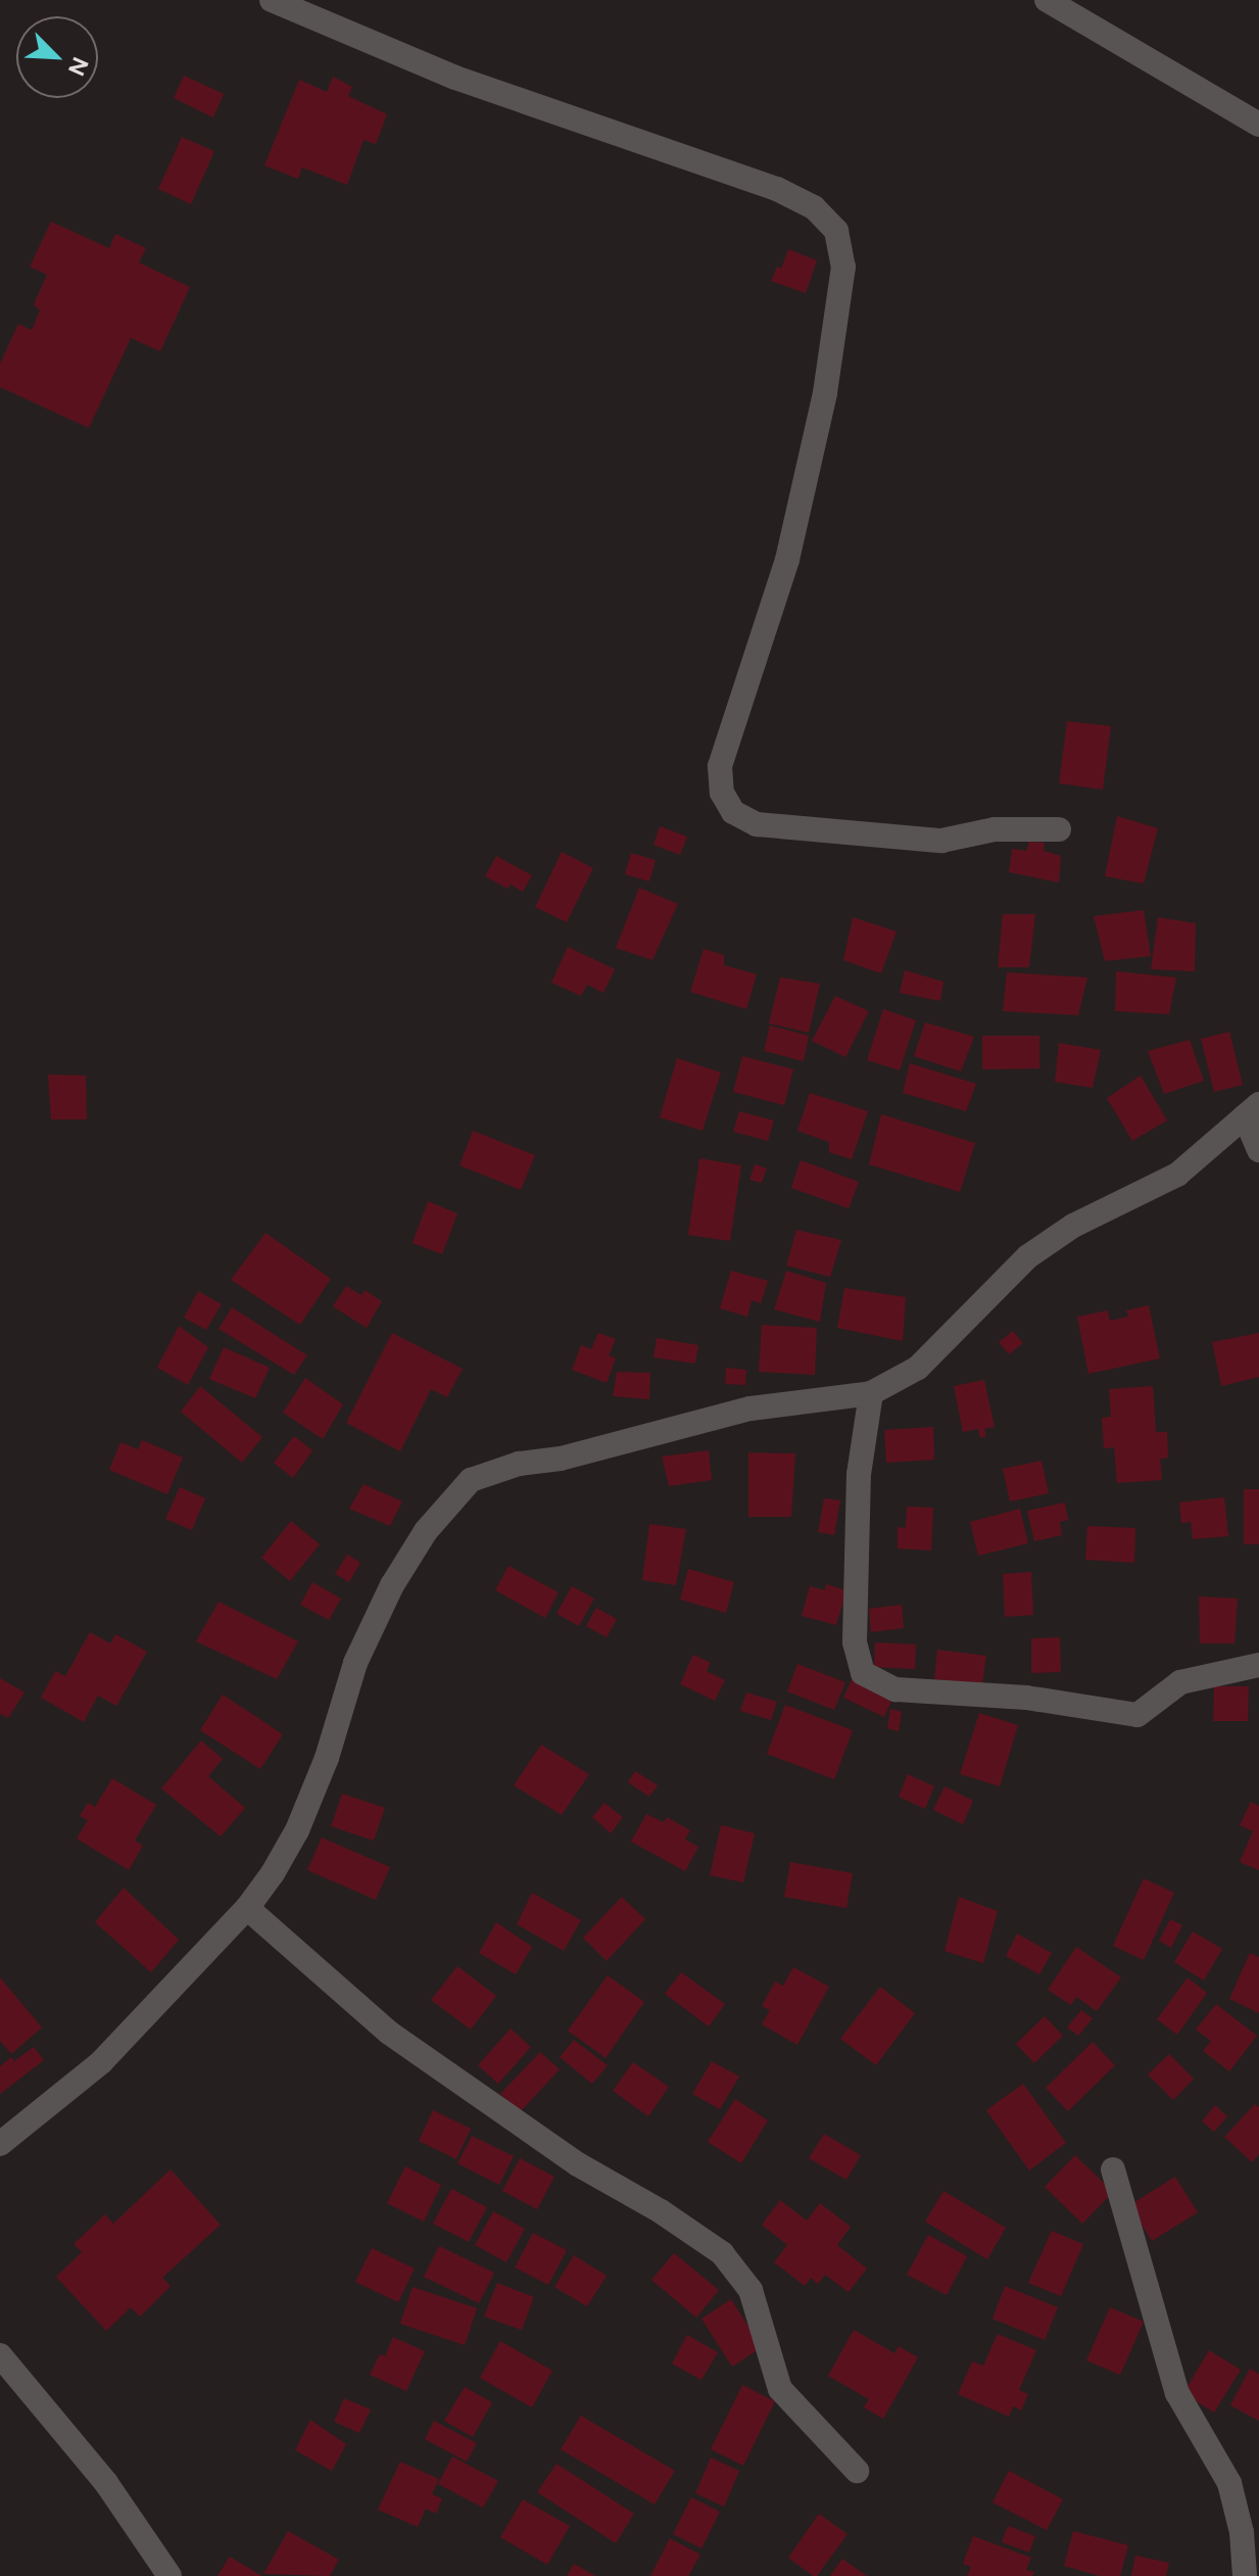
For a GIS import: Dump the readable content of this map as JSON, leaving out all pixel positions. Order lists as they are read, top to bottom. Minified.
{"north":"bottom right"}
